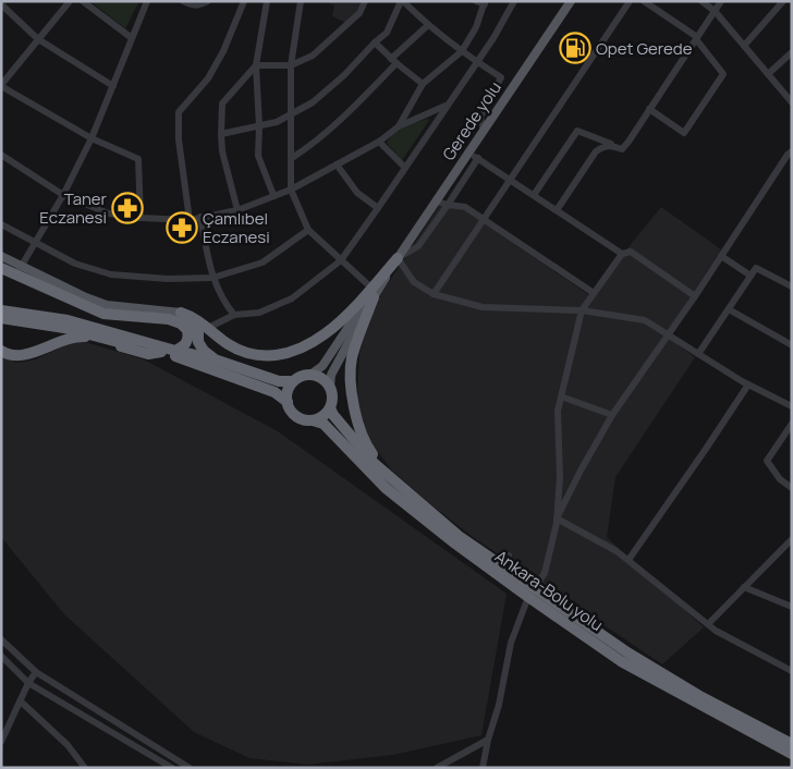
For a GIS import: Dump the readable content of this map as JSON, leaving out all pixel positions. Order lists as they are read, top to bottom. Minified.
{"streets":{"highway":["Ankara-Bolu yolu"],"main road":["Gerede yolu"]},"places":{"fuel station":["Opet Gerede"],"pharmacy":["Taner Eczanesi","Çamlıbel Eczanesi"]}}
